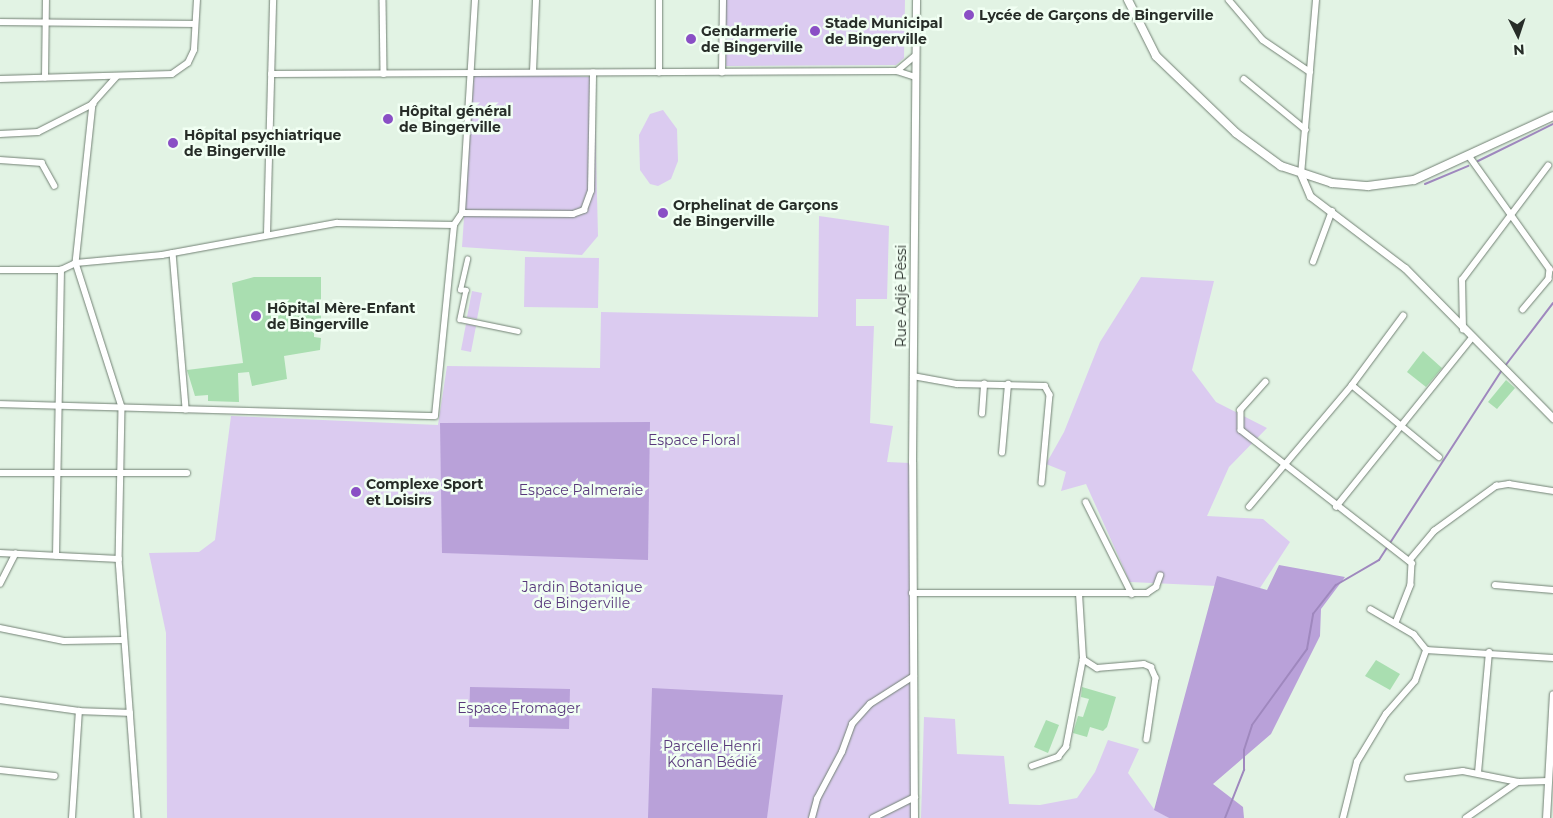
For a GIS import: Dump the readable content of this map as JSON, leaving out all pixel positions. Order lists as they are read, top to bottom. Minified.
{"streets":{"street":["Rue Adjê Pêssi"]},"parks":["Espace Floral","Espace Palmeraie","Jardin Botanique de Bingerville","Espace Fromager","Parcelle Henri Konan Bédié"],"places":["Lycée de Garçons de Bingerville","Stade Municipal de Bingerville","Gendarmerie de Bingerville","Hôpital général de Bingerville","Hôpital psychiatrique de Bingerville","Orphelinat de Garçons de Bingerville","Hôpital Mère-Enfant de Bingerville","Complexe Sport et Loisirs"],"north":"bottom"}
